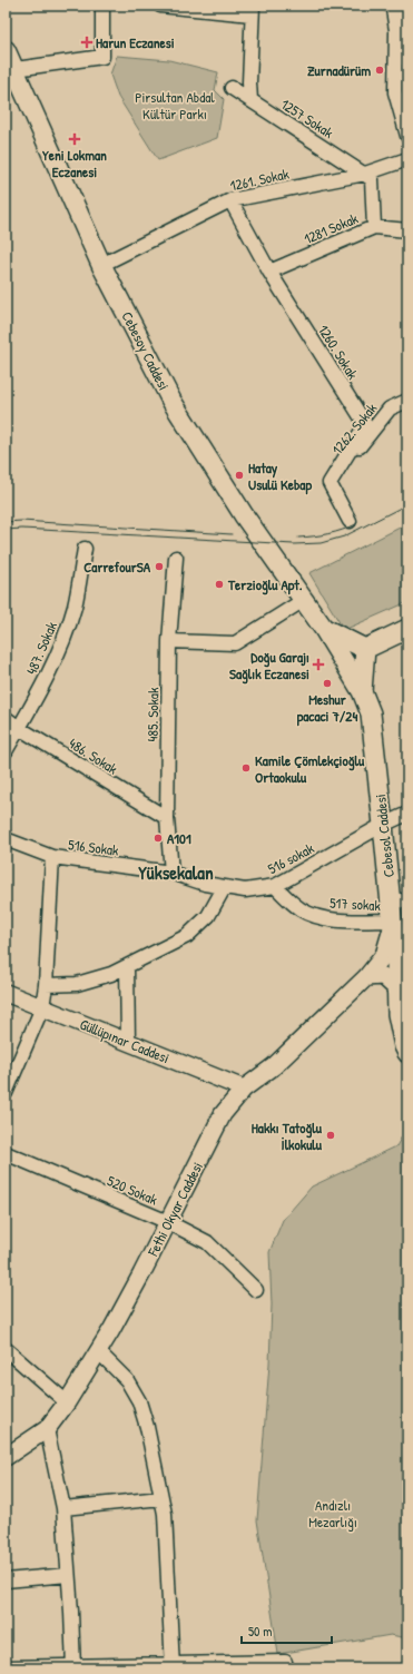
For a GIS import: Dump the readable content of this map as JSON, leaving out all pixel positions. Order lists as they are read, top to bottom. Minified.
{"streets":{"main road":["Cebesoy Caddesi","Cebesol Caddesi"],"street":["1257 Sokak","1261. Sokak","1281 Sokak","1260. Sokak","1262. Sokak","487. Sokak","485. Sokak","486. Sokak","516 Sokak","516 sokak","517 sokak","Güllüpınar Caddesi","520 Sokak","Fethi Okyar Caddesi"]},"crossings":[["1257 Sokak","1261. Sokak"],["1261. Sokak","Cebesoy Caddesi"],["1261. Sokak","1260. Sokak"],["1281 Sokak","1260. Sokak"],["Cebesoy Caddesi","Cebesol Caddesi"],["1260. Sokak","1262. Sokak"],["487. Sokak","486. Sokak"],["485. Sokak","486. Sokak"],["485. Sokak","516 Sokak"],["Cebesol Caddesi","516 sokak"],["Cebesol Caddesi","517 sokak"],["Cebesol Caddesi","Fethi Okyar Caddesi"],["516 Sokak","516 sokak"],["516 sokak","517 sokak"],["517 sokak","Fethi Okyar Caddesi"],["Güllüpınar Caddesi","Fethi Okyar Caddesi"],["520 Sokak","Fethi Okyar Caddesi"]],"districts":["Yüksekalan"],"parks":["Pirsultan Abdal Kültür Parkı","Andızlı Mezarlığı"],"places":{"health":["Harun Eczanesi","Yeni Lokman Eczanesi","Doğu Garajı Sağlık Eczanesi"],"other":["Zurnadürüm","Hatay Usulü Kebap","CarrefourSA","Terzioğlu Apt.","Meshur pacaci 7/24","Kamile Çömlekçioğlu Ortaokulu","A101","Hakkı Tatoğlu İlkokulu"]},"scale_bar":"50 m"}
